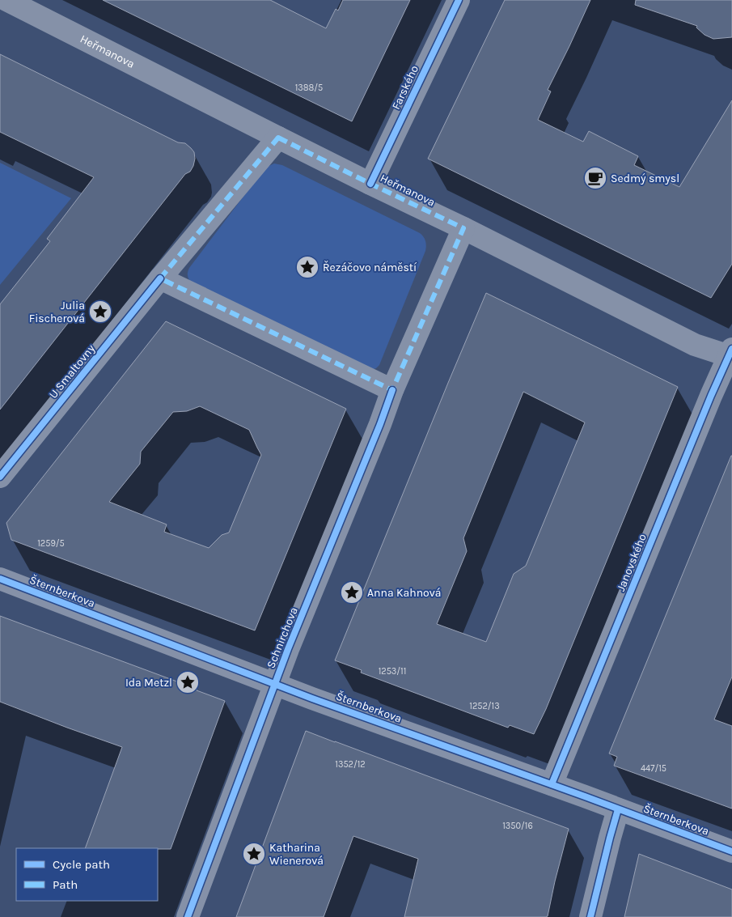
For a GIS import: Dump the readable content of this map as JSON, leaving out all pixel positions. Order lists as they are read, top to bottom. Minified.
{"streets":{"street":["Heřmanova","Farského","U Smaltovny","Janovského","Šternberkova","Schnirchova"]},"crossings":[["Heřmanova","Farského"],["Heřmanova","Janovského"],["Janovského","Šternberkova"],["Šternberkova","Schnirchova"]],"places":{"cafe":["Sedmý smysl"],"place":["Řezáčovo náměstí","Julia Fischerová","Anna Kahnová","Ida Metzl","Katharina Wienerová"]},"house_numbers":["1388/5","1259/5","1253/11","1252/13","1352/12","447/15","1350/16"],"legend":["Cycle path","Path"]}
